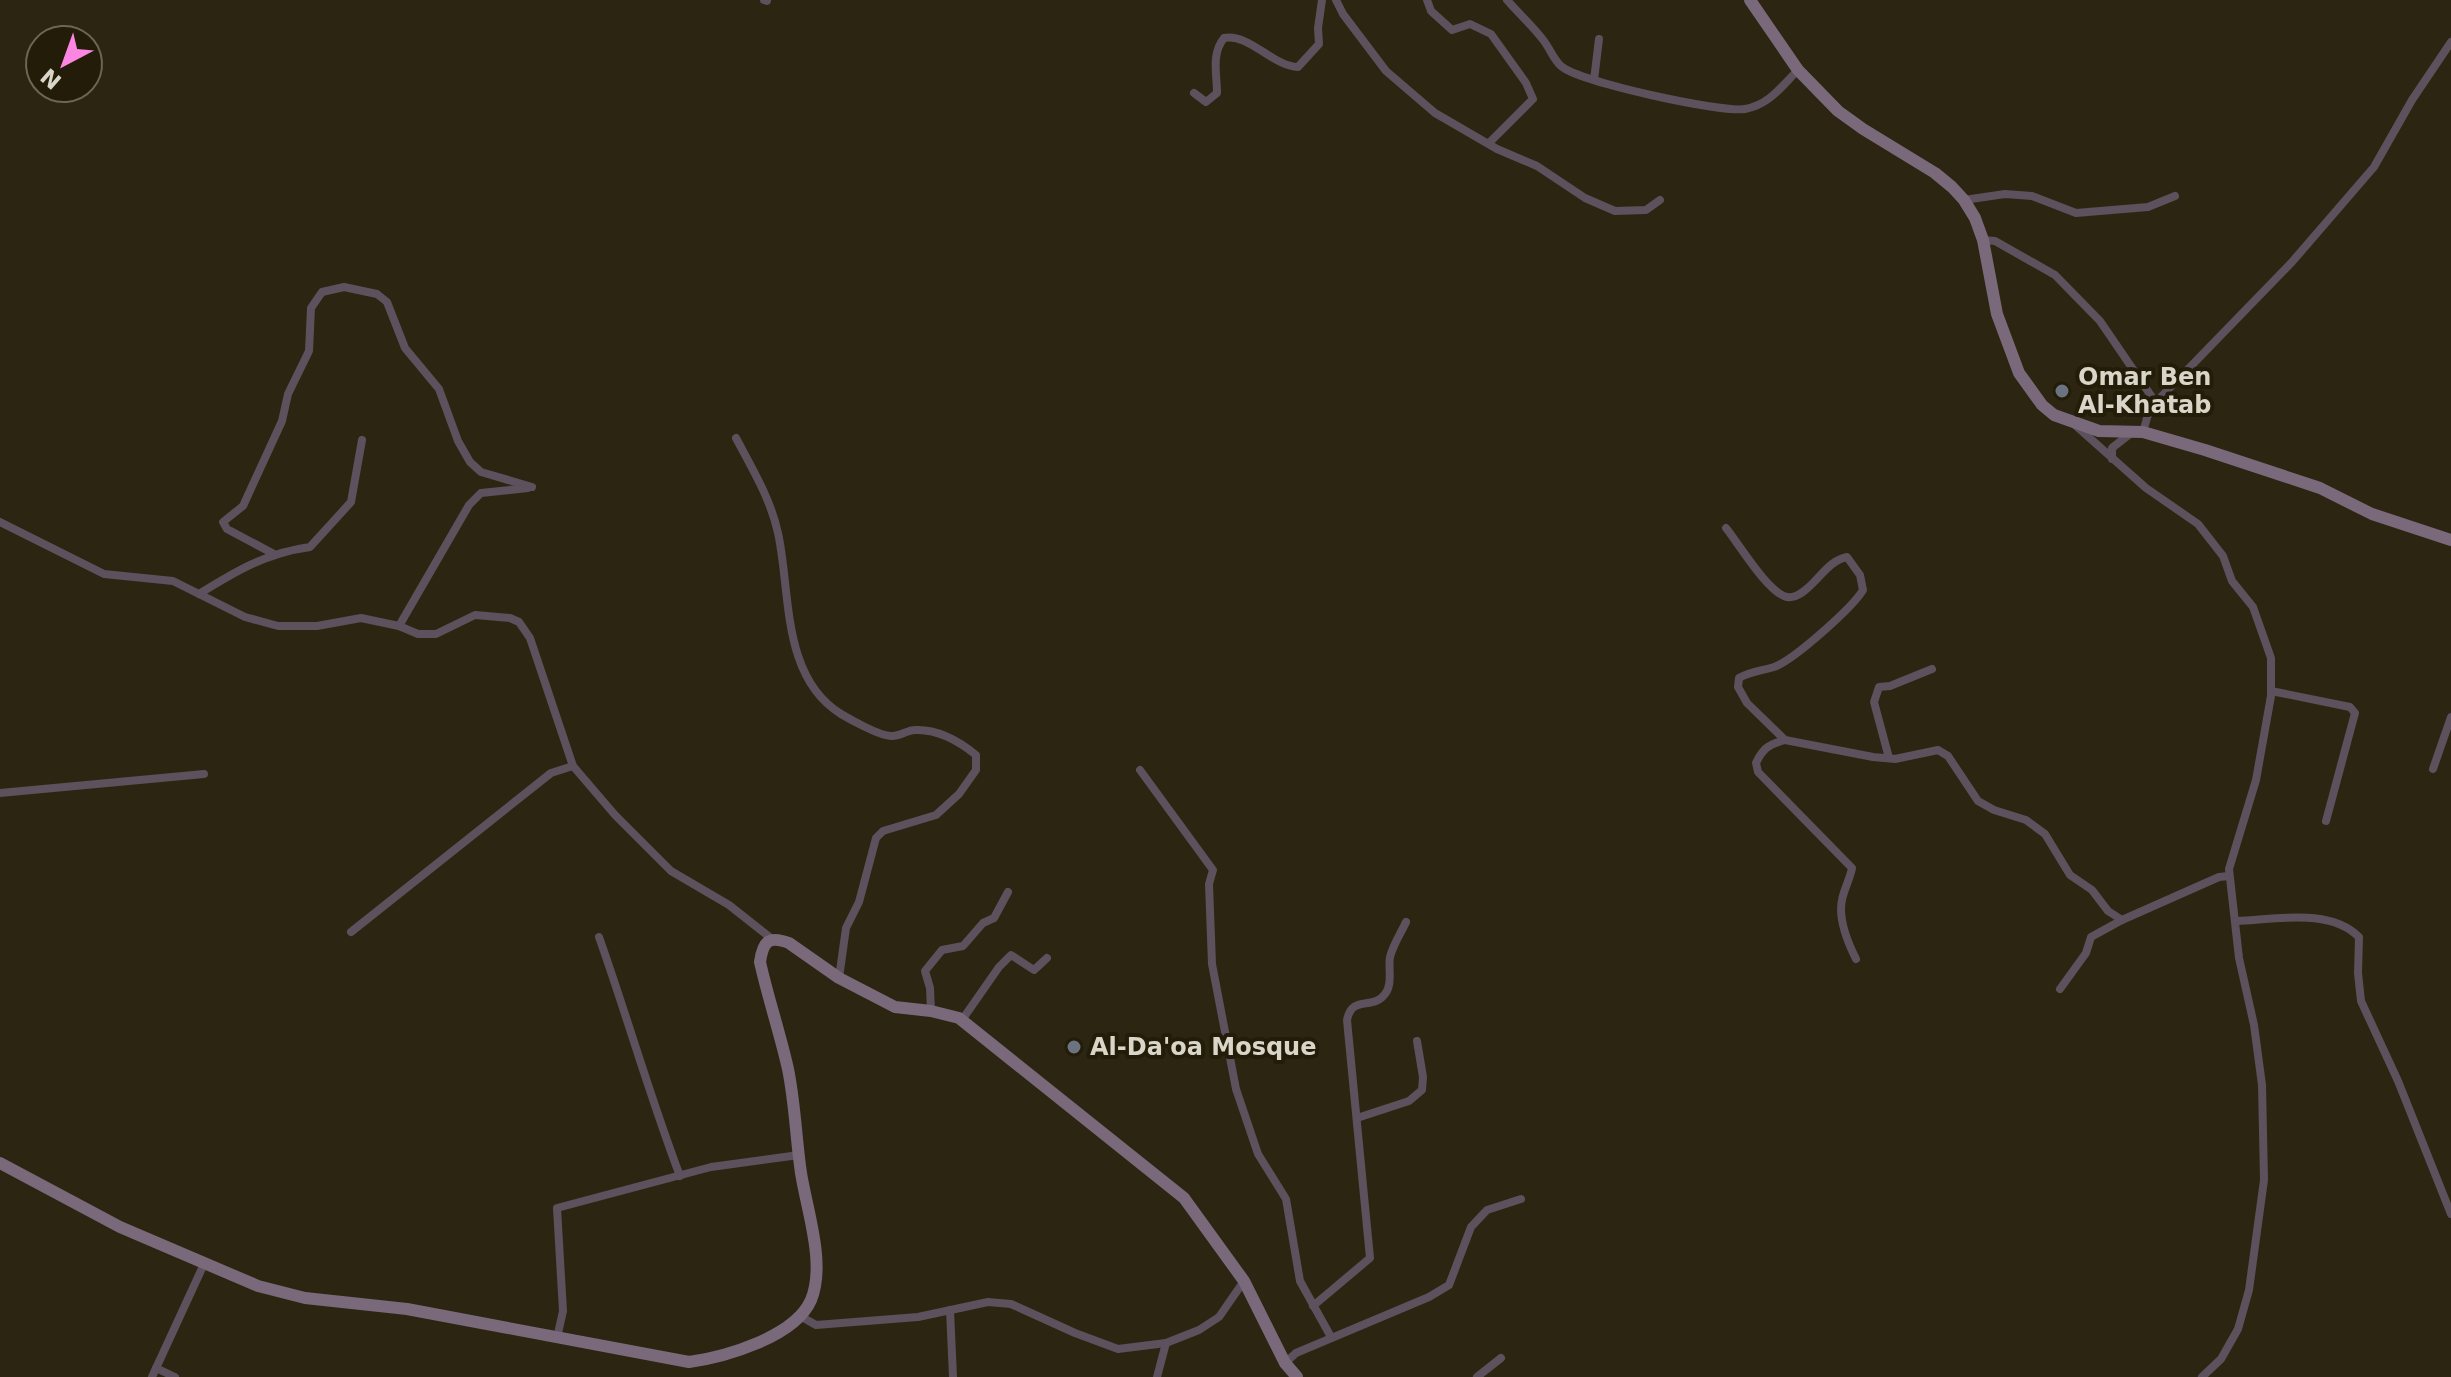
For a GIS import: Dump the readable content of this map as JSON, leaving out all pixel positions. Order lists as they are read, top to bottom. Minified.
{"places":["Omar Ben Al-Khatab","Al-Da'oa Mosque"],"north":"bottom left"}
